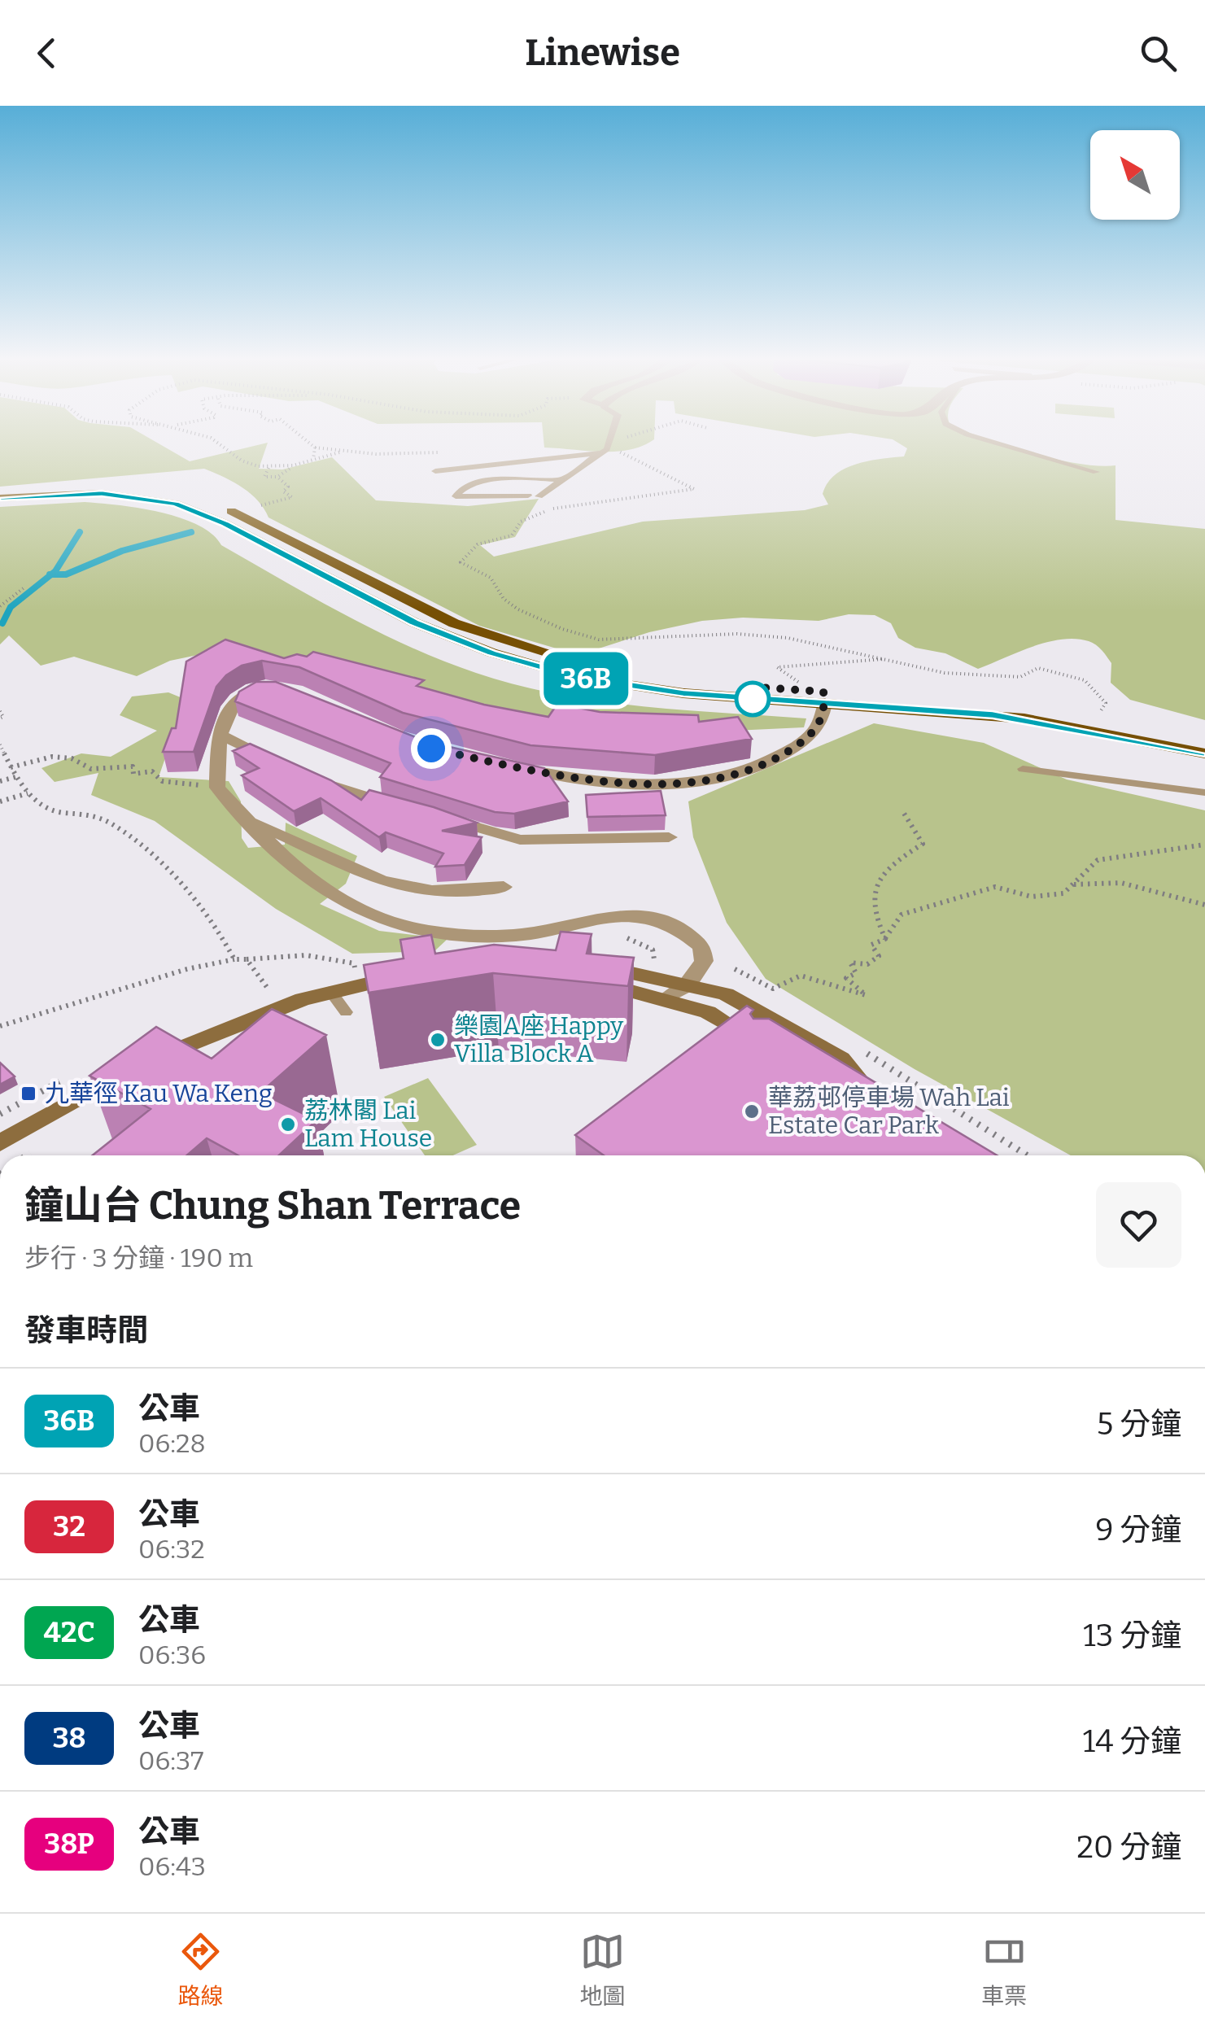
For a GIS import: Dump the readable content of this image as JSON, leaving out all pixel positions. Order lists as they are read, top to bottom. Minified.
{"places":{"other":["樂園A座 Happy Villa Block A","華荔邨停車場 Wah Lai Estate Car Park","荔林閣 Lai Lam House"],"transit":["九華徑 Kau Wa Keng"]},"lines":["bus line 36B"],"north":"top left","page":{"header":"Linewise","on_map":"36B","heading":[["鐘山台 Chung Shan Terrace","步行 · 3 分鐘 · 190 m"],"發車時間"],"list":[{"mark":"36B","name":"公車","note":"06:28","value":"5 分鐘"},{"mark":"32","name":"公車","note":"06:32","value":"9 分鐘"},{"mark":"42C","name":"公車","note":"06:36","value":"13 分鐘"},{"mark":"38","name":"公車","note":"06:37","value":"14 分鐘"},{"mark":"38P","name":"公車","note":"06:43","value":"20 分鐘"}],"tabs":["路線","地圖","車票"]}}
